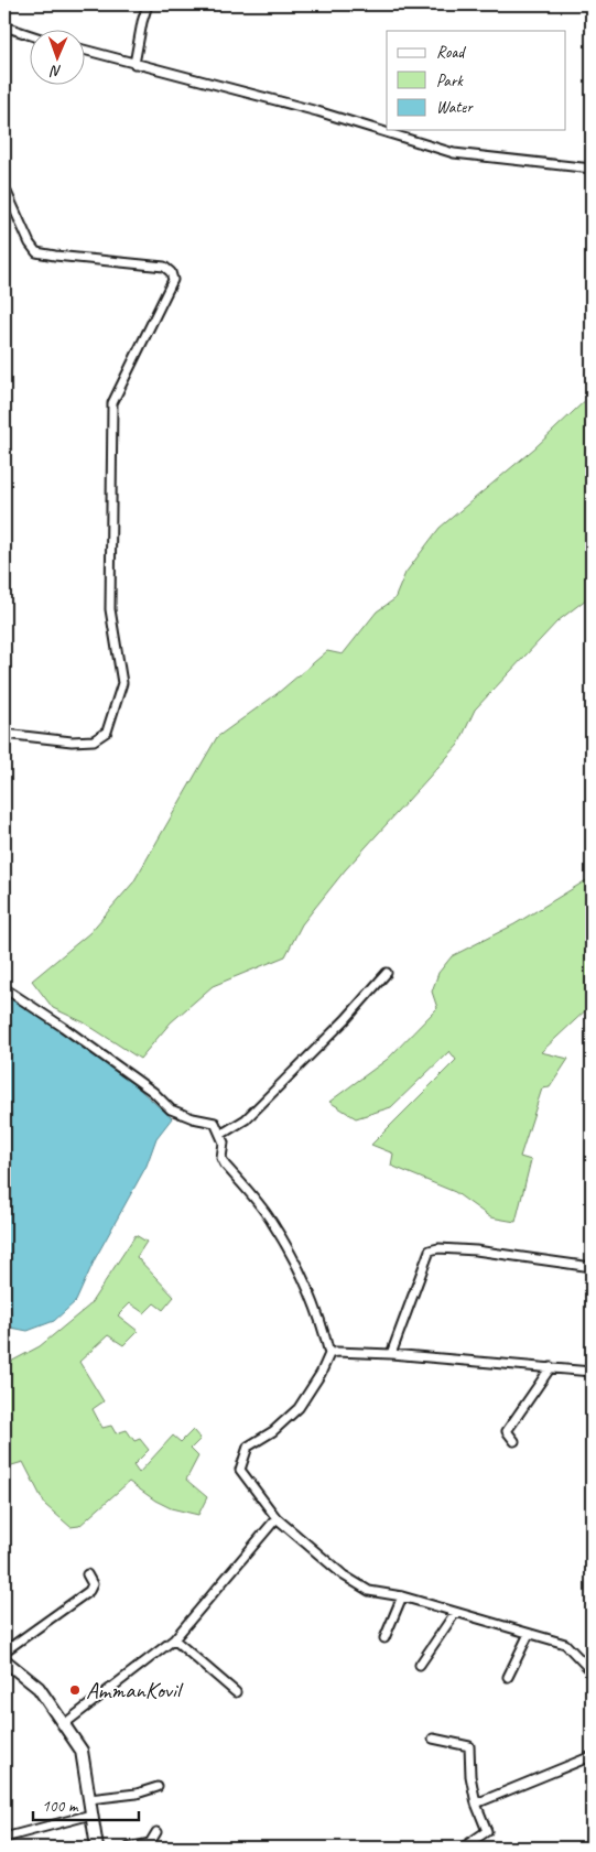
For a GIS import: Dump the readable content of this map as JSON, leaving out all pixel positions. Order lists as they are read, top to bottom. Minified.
{"places":["AmmanKovil"],"legend":["Road","Park","Water"],"scale_bar":"100 m","north":"bottom"}
